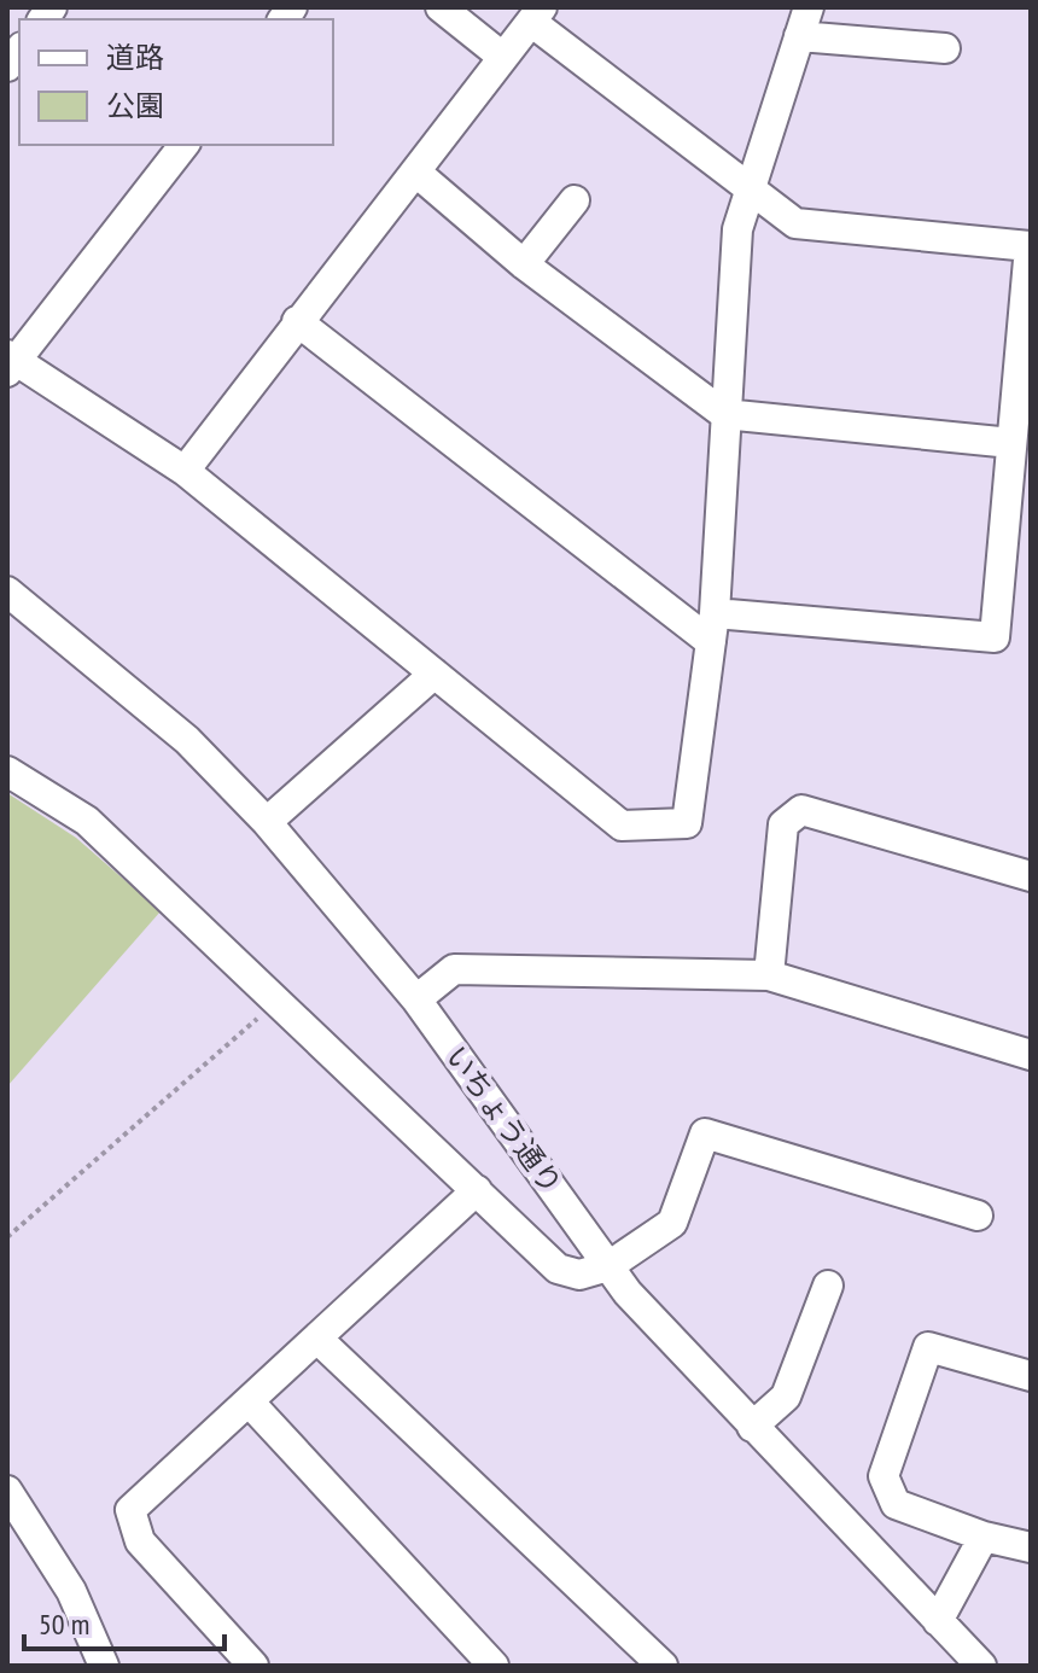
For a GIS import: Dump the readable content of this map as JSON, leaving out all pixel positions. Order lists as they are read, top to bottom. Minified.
{"streets":{"street":["いちょう通り"]},"legend":["道路","公園"],"scale_bar":"50 m"}
